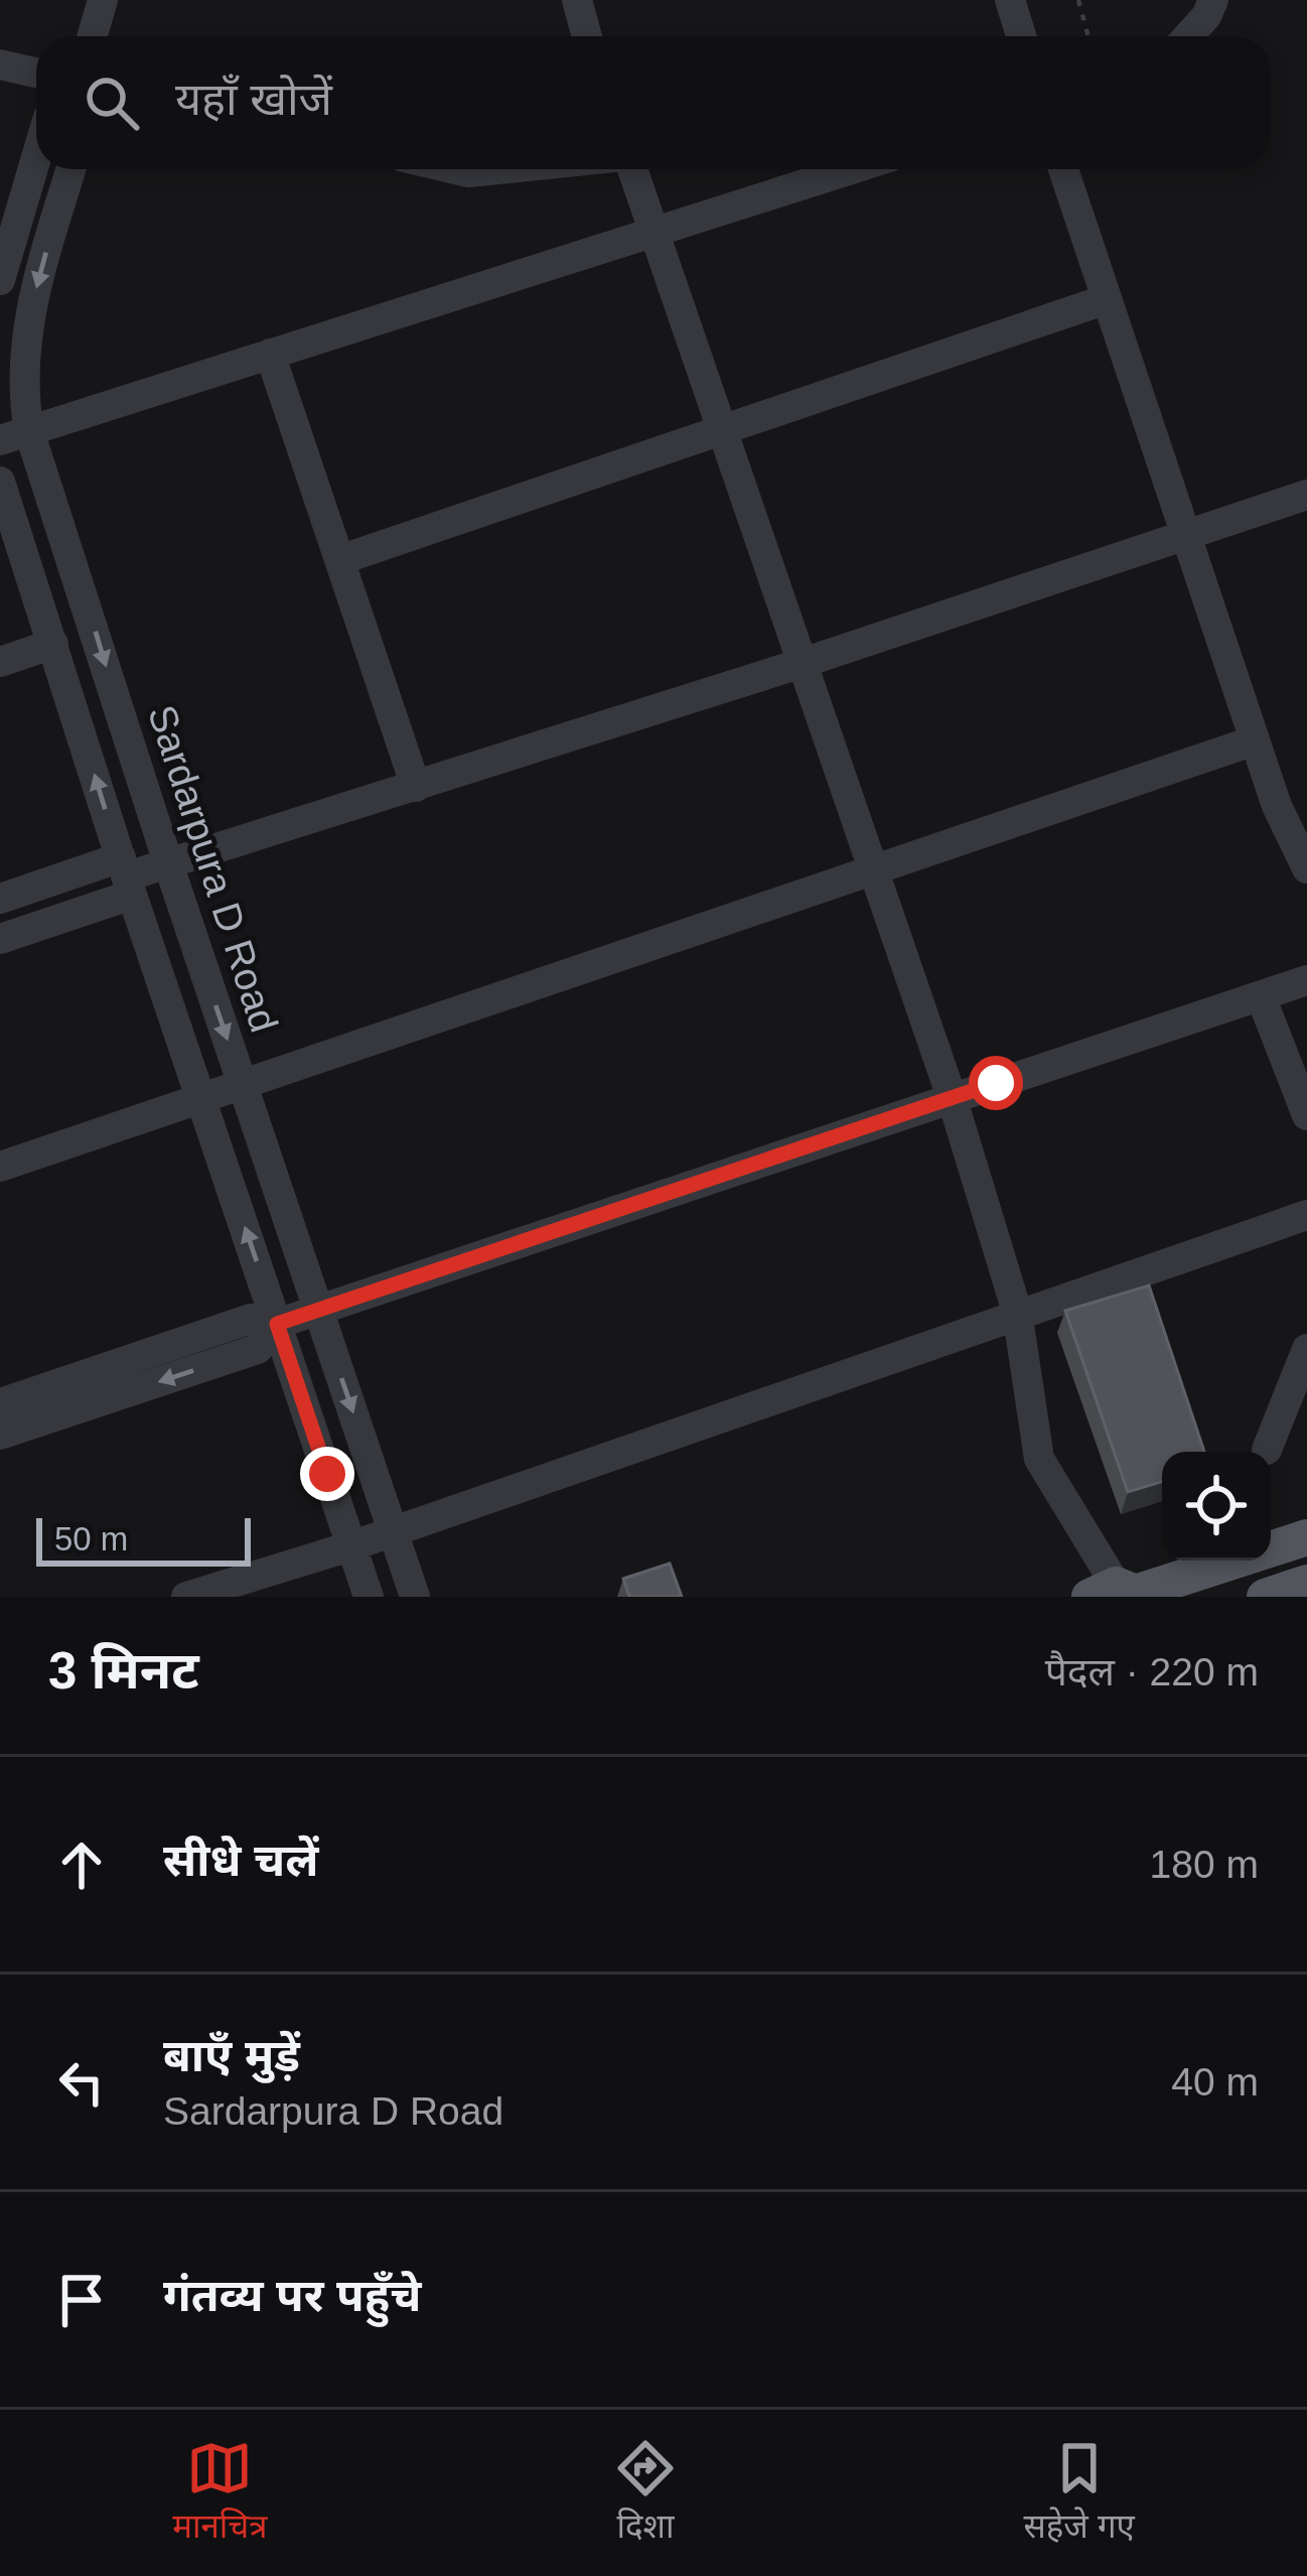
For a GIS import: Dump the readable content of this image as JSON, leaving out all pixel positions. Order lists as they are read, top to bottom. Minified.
{"streets":{"street":["Sardarpura D Road"]},"scale_bar":"50 m","page":{"search":"यहाँ खोजें","scale":"50 m","heading":["3 मिनट","पैदल · 220 m"],"list":[["सीधे चलें","180 m"],["बाएँ मुड़ें","Sardarpura D Road","40 m"],"गंतव्य पर पहुँचे"],"nav":["मानचित्र","दिशा","सहेजे गए"]}}
